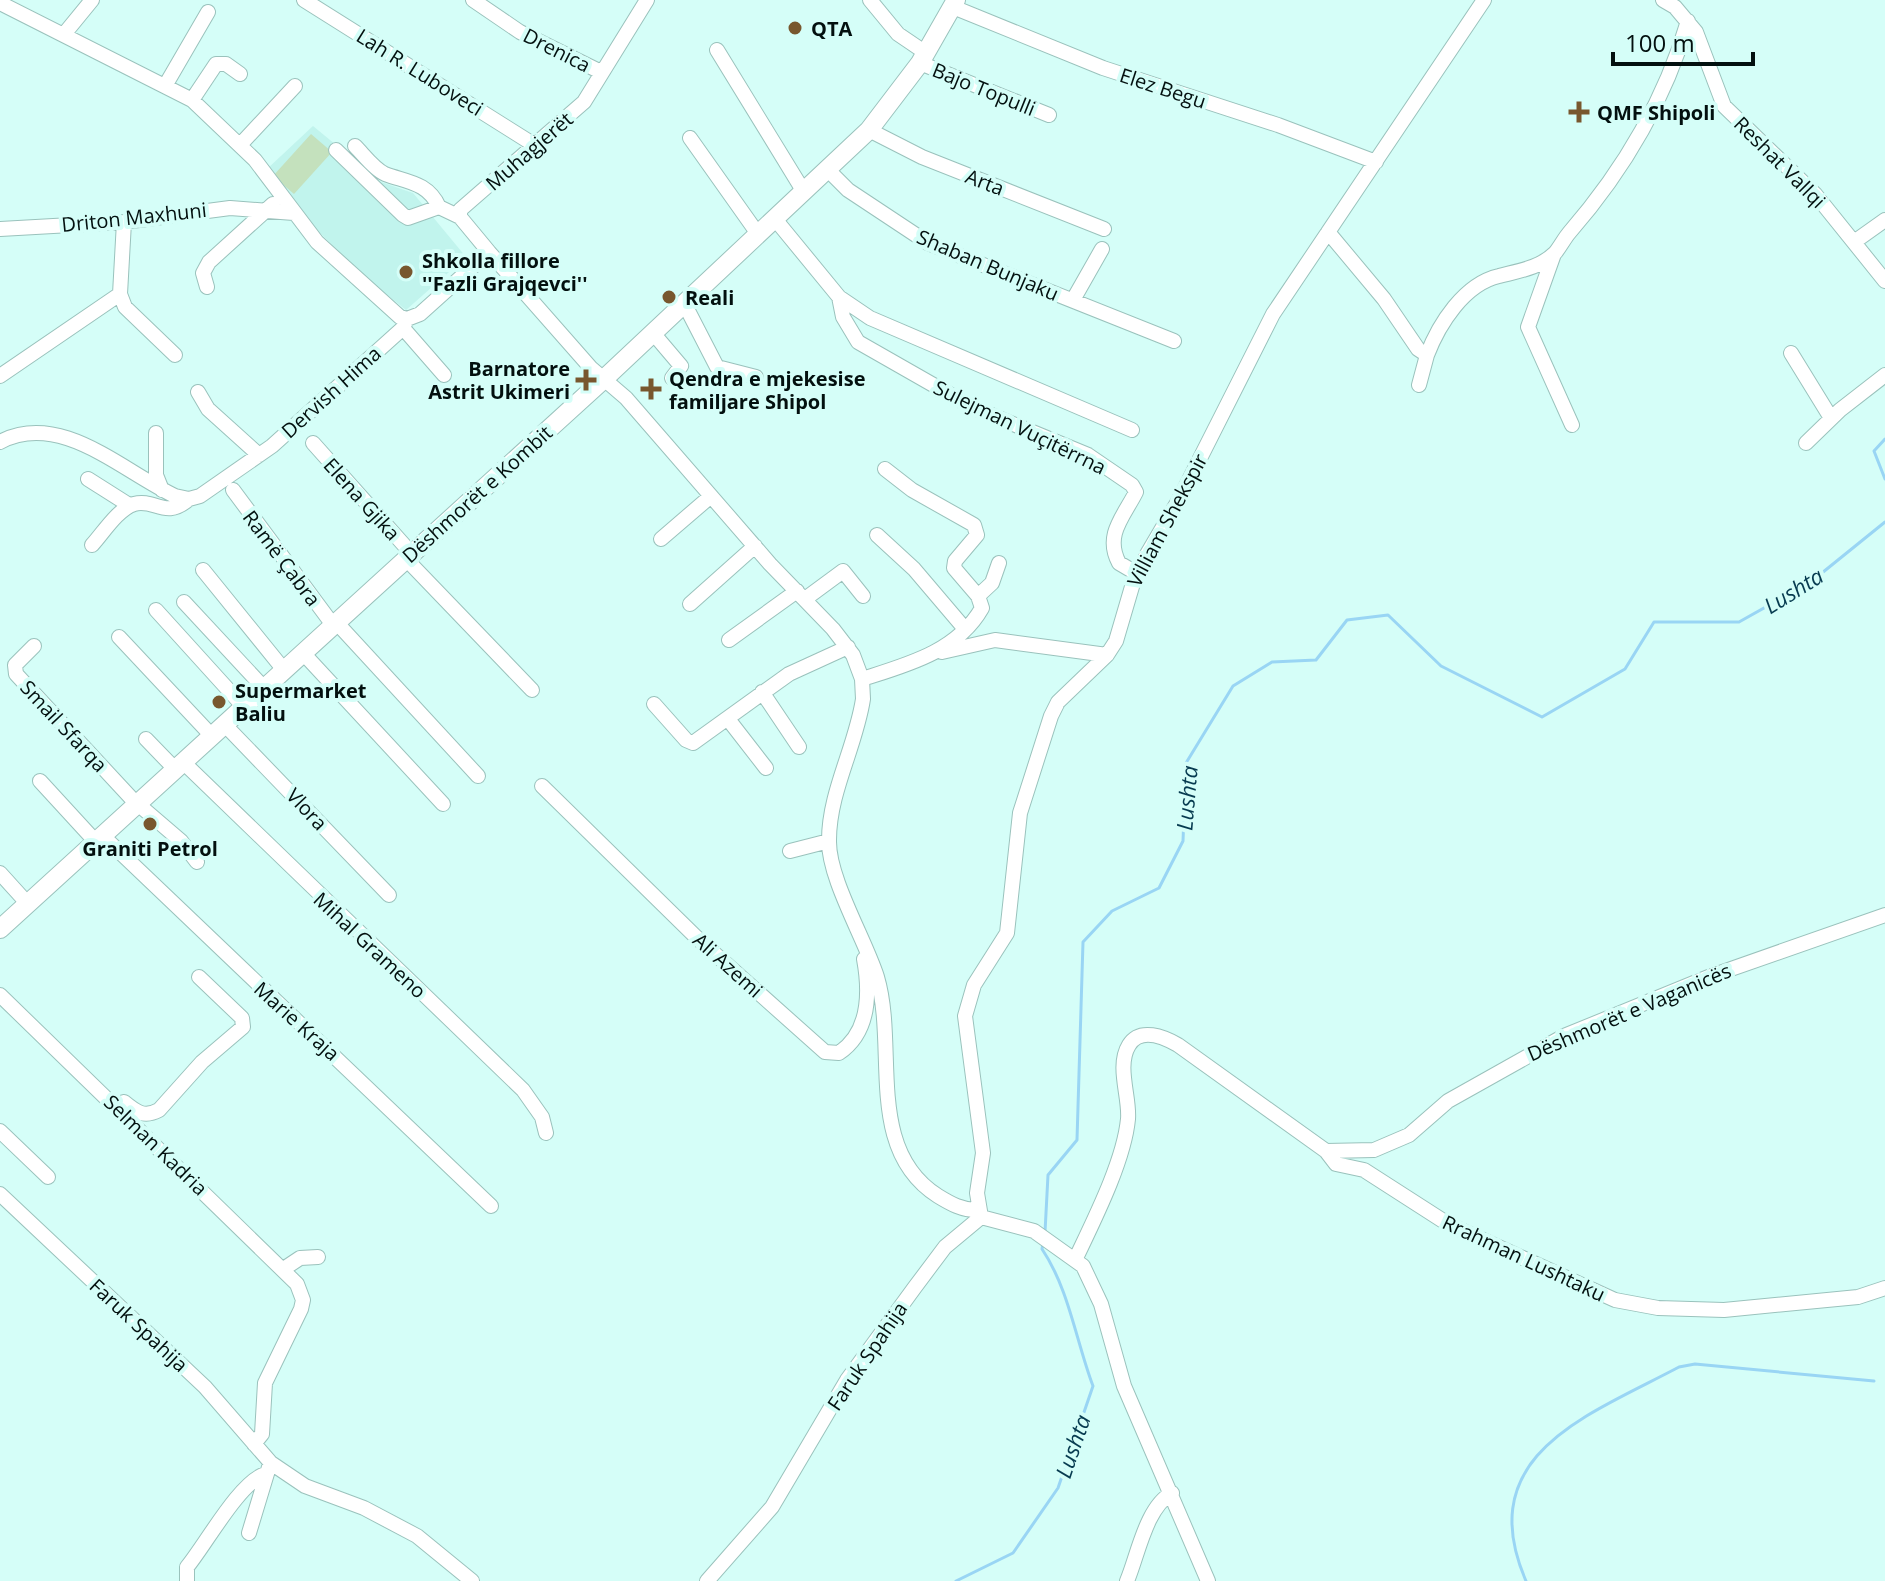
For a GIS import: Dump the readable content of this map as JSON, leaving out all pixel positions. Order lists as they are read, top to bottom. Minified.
{"streets":{"main road":["Dëshmorët e Kombit"],"street":["Drenica","Lah R. Luboveci","Elez Begu","Bajo Topulli","Muhagjerët","Reshat Vallqi","Arta","Driton Maxhuni","Shaban Bunjaku","Dervish Hima","Sulejman Vuçitërrna","Elena Gjika","Villiam Shekspir","Ramë Çabra","Smail Sfarqa","Vlora","Mihal Grameno","Ali Azemi","Dëshmorët e Vaganicës","Marie Kraja","Selman Kadria","Rrahman Lushtaku","Faruk Spahija"]},"crossings":[["Drenica","Muhagjerët"],["Lah R. Luboveci","Muhagjerët"],["Elez Begu","Dëshmorët e Kombit"],["Elez Begu","Villiam Shekspir"],["Bajo Topulli","Dëshmorët e Kombit"],["Arta","Dëshmorët e Kombit"],["Shaban Bunjaku","Dëshmorët e Kombit"],["Sulejman Vuçitërrna","Dëshmorët e Kombit"],["Sulejman Vuçitërrna","Villiam Shekspir"],["Dëshmorët e Kombit","Elena Gjika"],["Dëshmorët e Kombit","Ramë Çabra"],["Dëshmorët e Kombit","Smail Sfarqa"],["Dëshmorët e Kombit","Vlora"],["Dëshmorët e Kombit","Mihal Grameno"],["Dëshmorët e Kombit","Marie Kraja"],["Villiam Shekspir","Faruk Spahija"],["Dëshmorët e Vaganicës","Rrahman Lushtaku"],["Selman Kadria","Faruk Spahija"]],"water":["Lushta"],"places":{"other":["QTA","Shkolla fillore ''Fazli Grajqevci''","Reali","Supermarket Baliu","Graniti Petrol"],"health":["QMF Shipoli","Barnatore Astrit Ukimeri","Qendra e mjekesise familjare Shipol"]},"scale_bar":"100 m"}
